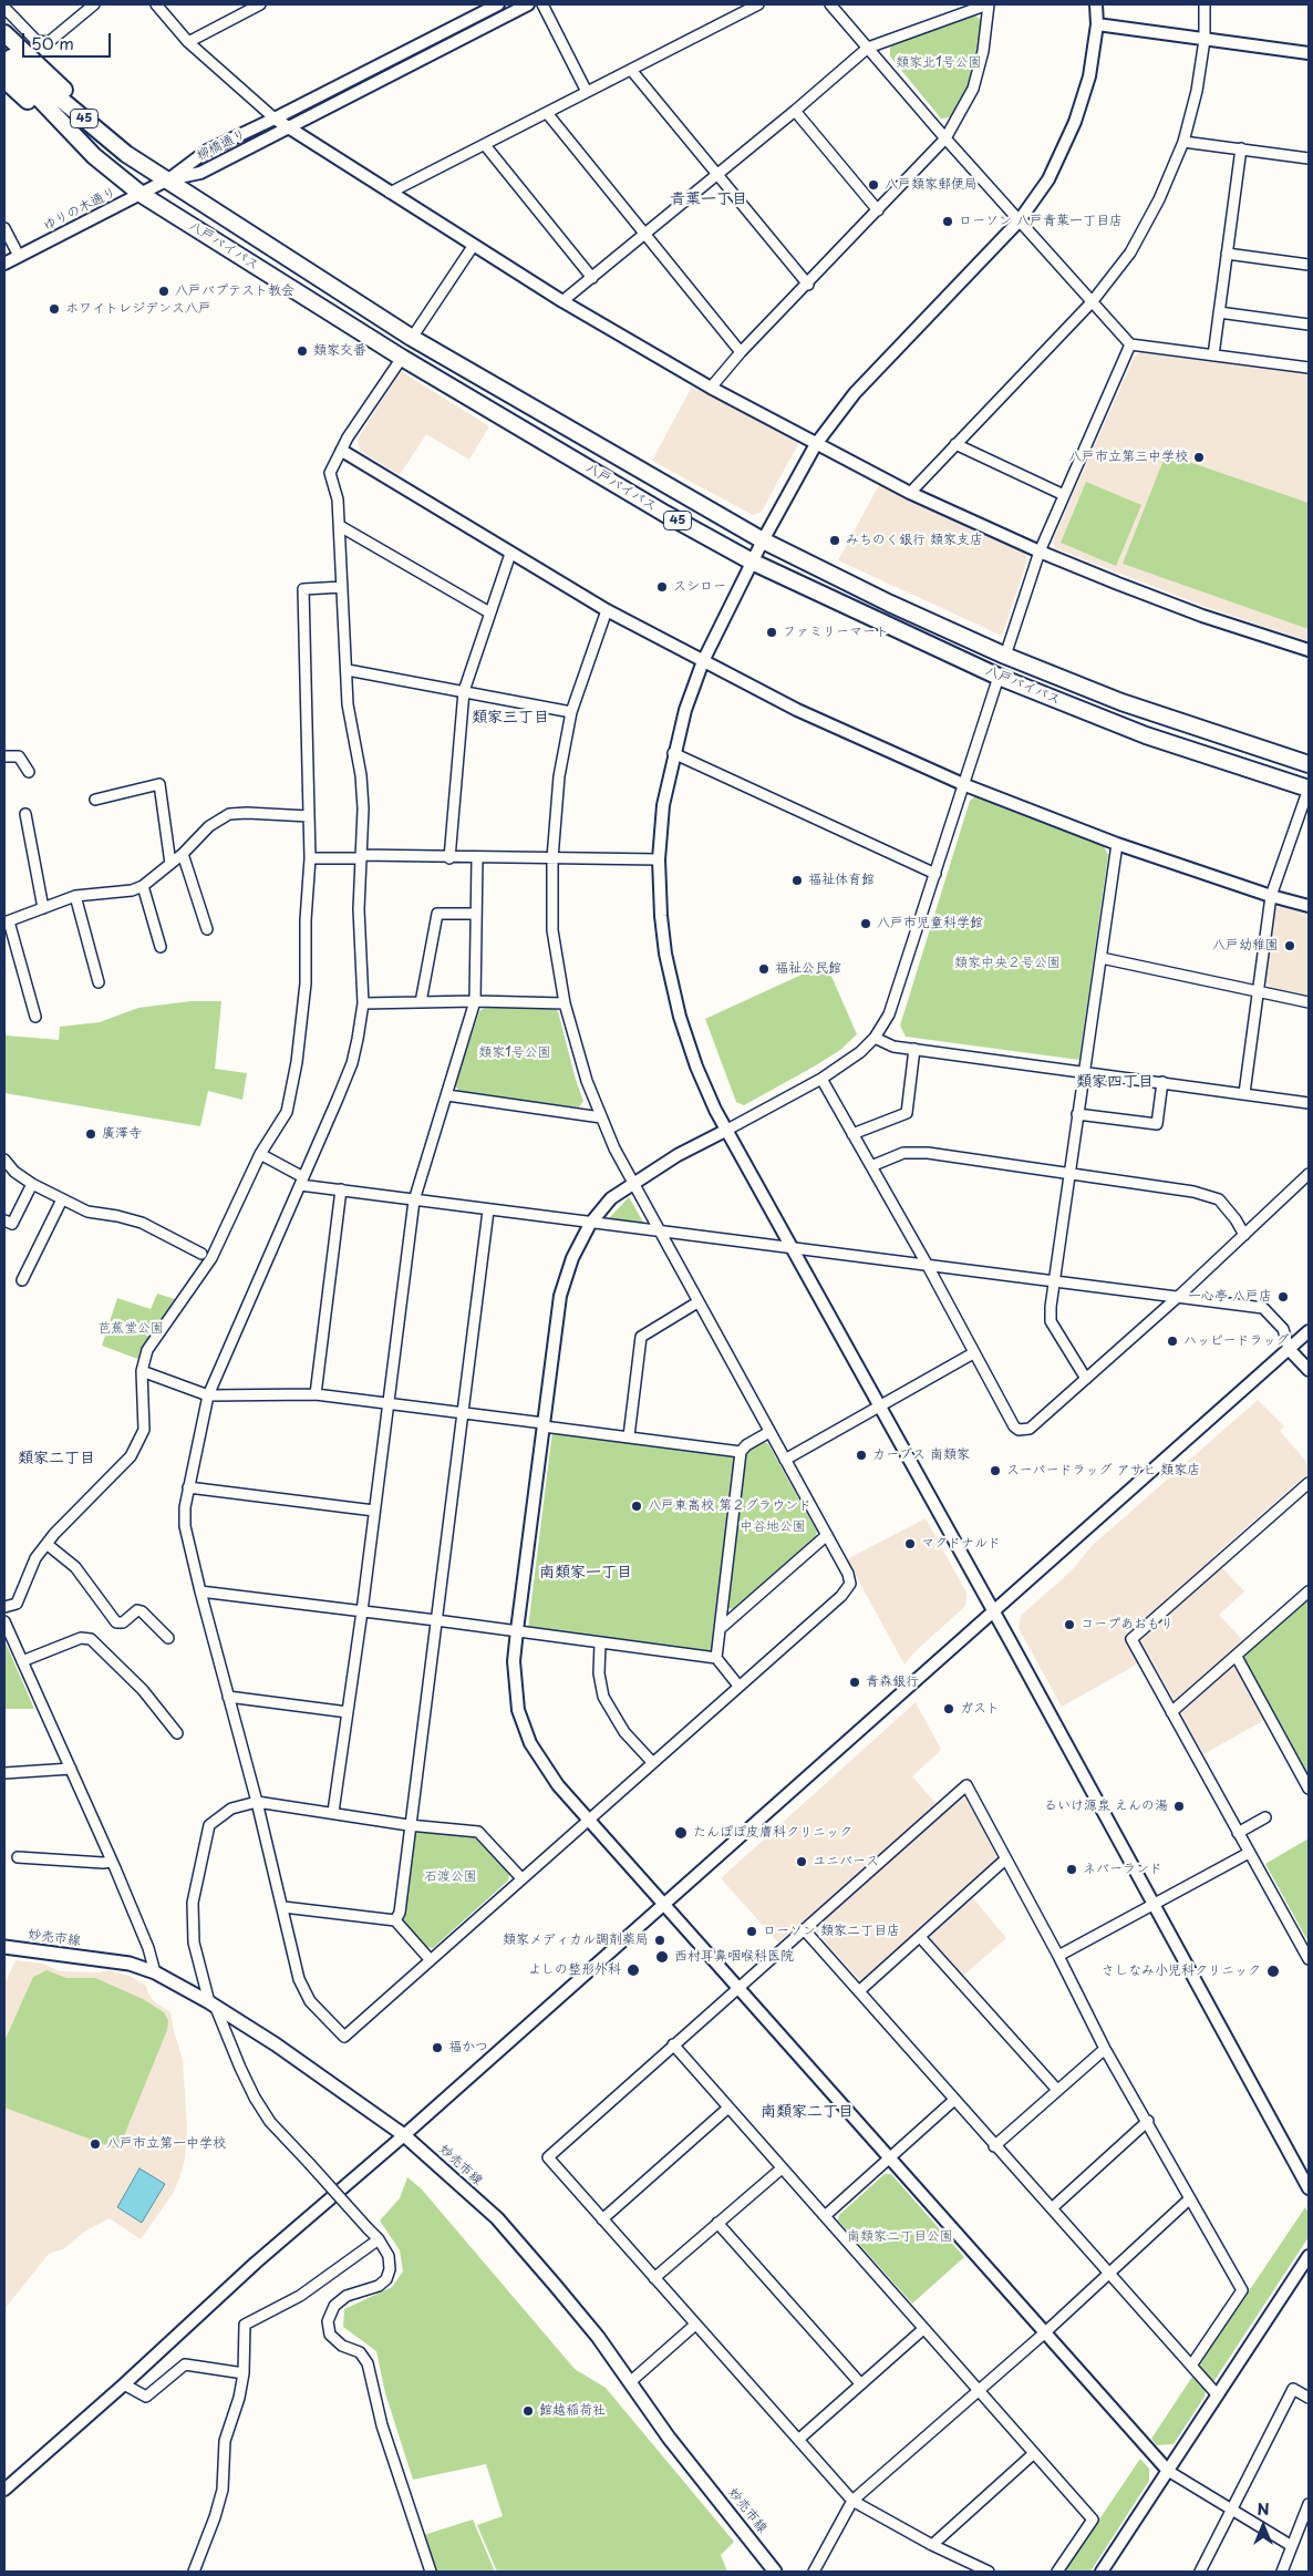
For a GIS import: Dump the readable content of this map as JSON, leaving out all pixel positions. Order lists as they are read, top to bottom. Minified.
{"streets":{"highway":["45","八戸バイパス"],"main road":["妙売市線"],"street":["柳橋通り","ゆりの木通り"]},"crossings":[["柳橋通り","ゆりの木通り"],["柳橋通り","八戸バイパス"],["ゆりの木通り","八戸バイパス"]],"districts":["青葉一丁目","類家三丁目","類家四丁目","類家二丁目","南類家一丁目","南類家二丁目"],"parks":["類家北1号公園","類家中央２号公園","類家1号公園","芭蕉堂公園","中谷地公園","石渡公園","南類家二丁目公園"],"places":["八戸類家郵便局","ローソン 八戸青葉一丁目店","八戸バプテスト教会","ホワイトレジデンス八戸","類家交番","八戸市立第三中学校","みちのく銀行 類家支店","スシロー","ファミリーマート","福祉体育館","八戸市児童科学館","八戸幼稚園","福祉公民館","廣澤寺","一心亭 八戸店","ハッピードラッグ","カーブス 南類家","スーパードラッグ アサヒ 類家店","八戸東高校 第２グラウンド","マクドナルド","コープあおもり","青森銀行","ガスト","るいけ源泉 えんの湯","たんぽぽ皮膚科クリニック","ユニバース","ネバーランド","ローソン 類家二丁目店","類家メディカル調剤薬局","西村耳鼻咽喉科医院","よしの整形外科","さしなみ小児科クリニック","福かつ","八戸市立第一中学校","館越稲荷社"],"scale_bar":"50 m","north":"top"}
